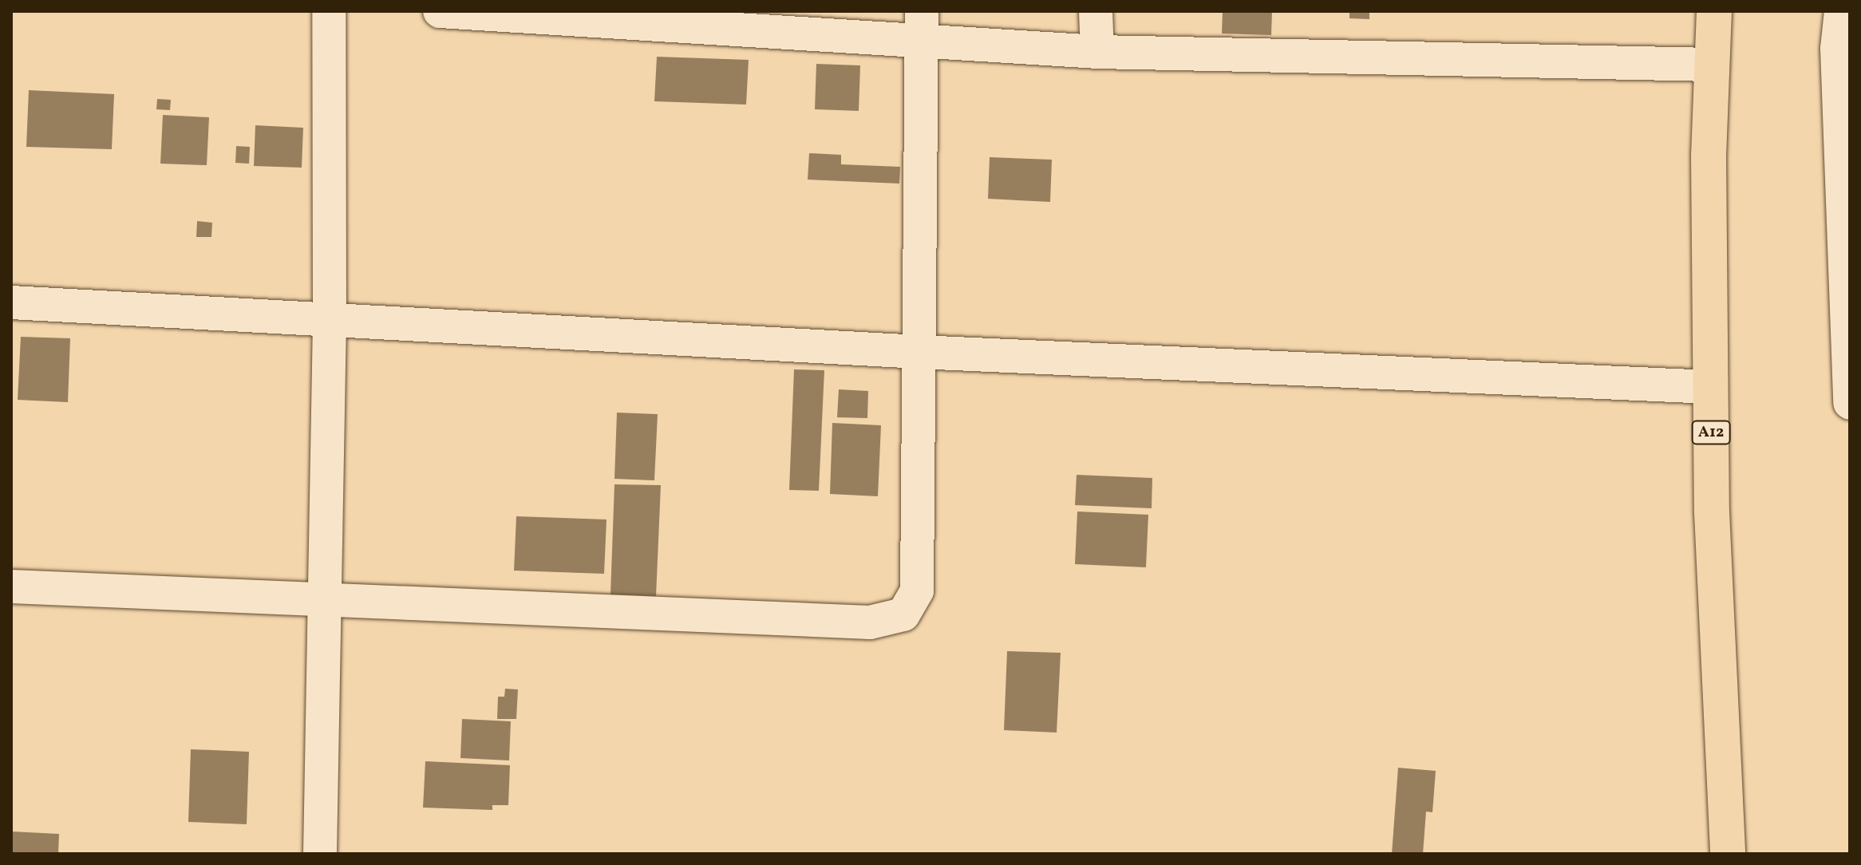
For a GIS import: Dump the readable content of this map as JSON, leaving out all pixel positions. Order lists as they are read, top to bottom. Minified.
{"streets":{"main road":["A12"]}}
